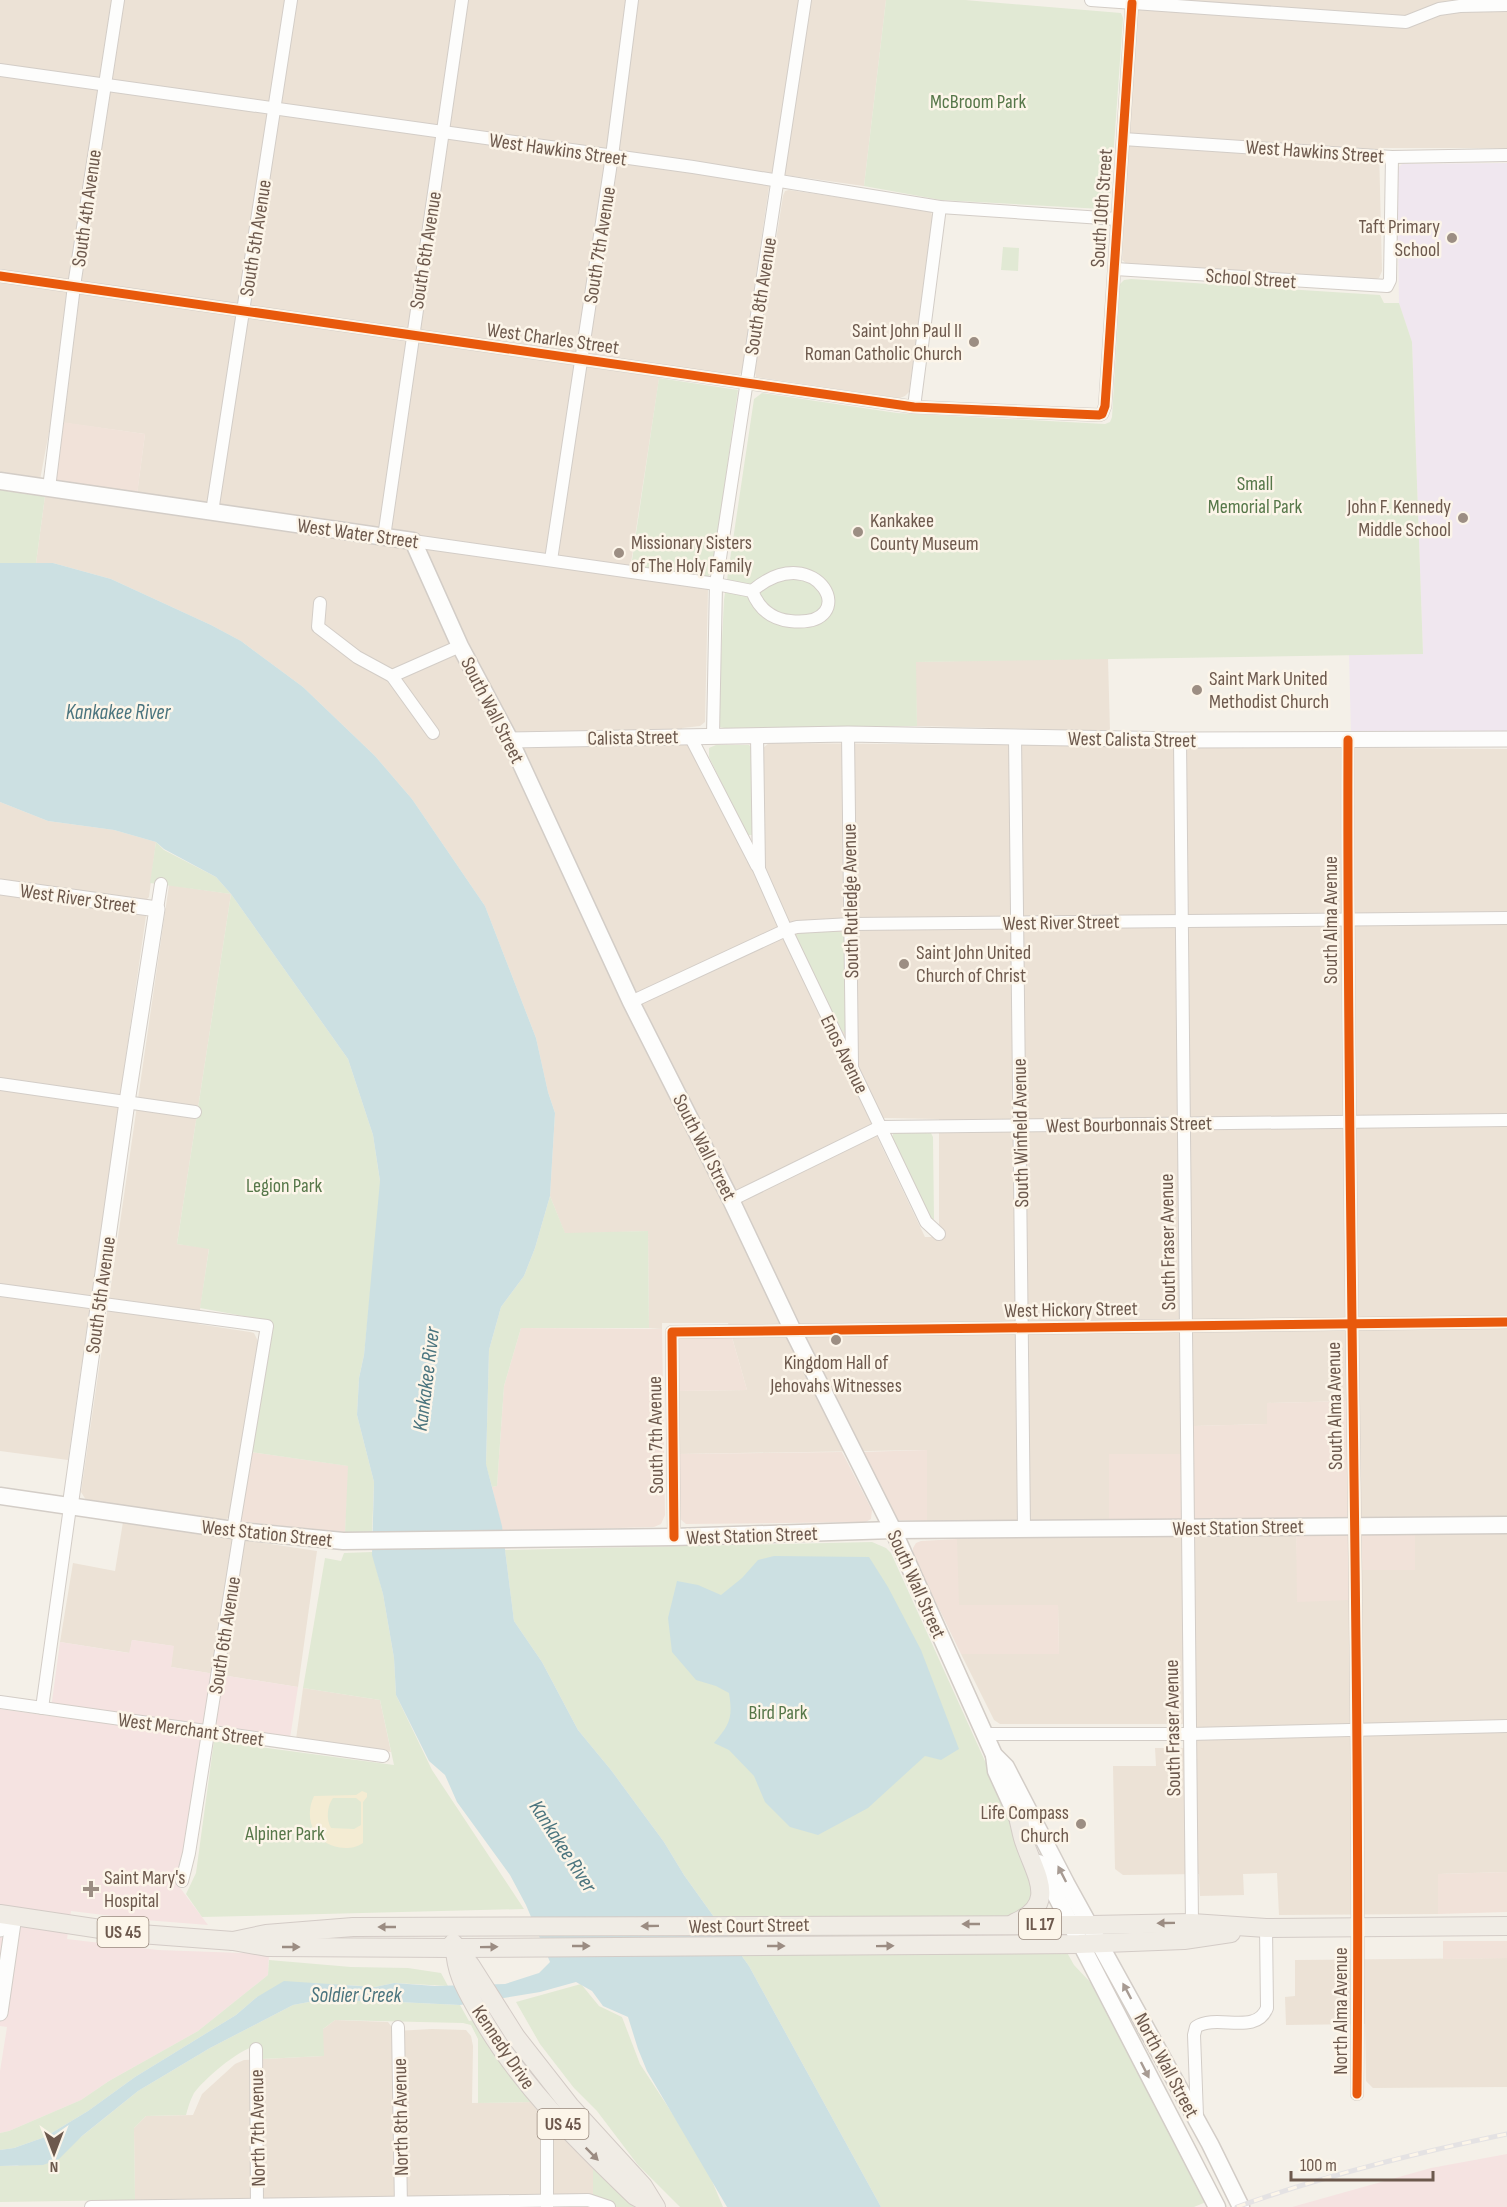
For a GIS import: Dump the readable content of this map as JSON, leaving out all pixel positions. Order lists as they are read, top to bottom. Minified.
{"streets":{"main road":["West Water Street","South Wall Street","West Station Street","IL 17","West Court Street","US 45","Kennedy Drive","North Wall Street"],"street":["West Hawkins Street","South 4th Avenue","South 10th Street","South 5th Avenue","South 7th Avenue","South 6th Avenue","School Street","South 8th Avenue","West Charles Street","Calista Street","West Calista Street","West River Street","South Rutledge Avenue","South Alma Avenue","Enos Avenue","West Bourbonnais Street","South Winfield Avenue","South Fraser Avenue","West Hickory Street","West Merchant Street","North Alma Avenue","North 8th Avenue","North 7th Avenue"]},"crossings":[["West Hawkins Street","South 4th Avenue"],["West Hawkins Street","South 10th Street"],["West Hawkins Street","South 5th Avenue"],["West Hawkins Street","South 7th Avenue"],["West Hawkins Street","South 6th Avenue"],["West Hawkins Street","School Street"],["West Hawkins Street","South 8th Avenue"],["South 4th Avenue","West Charles Street"],["South 4th Avenue","West Water Street"],["South 10th Street","School Street"],["South 10th Street","West Charles Street"],["South 5th Avenue","South 6th Avenue"],["South 5th Avenue","West Charles Street"],["South 5th Avenue","West Water Street"],["South 5th Avenue","West River Street"],["South 5th Avenue","West Station Street"],["South 5th Avenue","West Merchant Street"],["South 7th Avenue","West Charles Street"],["South 7th Avenue","West Water Street"],["South 7th Avenue","West Hickory Street"],["South 7th Avenue","West Station Street"],["South 6th Avenue","West Charles Street"],["South 6th Avenue","West Water Street"],["South 6th Avenue","West Station Street"],["South 6th Avenue","West Merchant Street"],["South 8th Avenue","West Charles Street"],["South 8th Avenue","West Water Street"],["South 8th Avenue","Calista Street"],["West Water Street","South Wall Street"],["South Wall Street","Calista Street"],["South Wall Street","West River Street"],["South Wall Street","West Bourbonnais Street"],["South Wall Street","West Hickory Street"],["South Wall Street","West Station Street"],["South Wall Street","West Court Street"],["South Wall Street","North Wall Street"],["Calista Street","West Calista Street"],["Calista Street","Enos Avenue"],["West Calista Street","South Rutledge Avenue"],["West Calista Street","South Alma Avenue"],["West Calista Street","Enos Avenue"],["West Calista Street","South Winfield Avenue"],["West Calista Street","South Fraser Avenue"],["West River Street","South Rutledge Avenue"],["West River Street","South Alma Avenue"],["West River Street","Enos Avenue"],["West River Street","South Winfield Avenue"],["West River Street","South Fraser Avenue"],["South Rutledge Avenue","Enos Avenue"],["South Alma Avenue","West Bourbonnais Street"],["South Alma Avenue","West Hickory Street"],["South Alma Avenue","West Station Street"],["South Alma Avenue","West Court Street"],["South Alma Avenue","North Alma Avenue"],["Enos Avenue","West Bourbonnais Street"],["West Bourbonnais Street","South Winfield Avenue"],["West Bourbonnais Street","South Fraser Avenue"],["South Winfield Avenue","West Hickory Street"],["South Winfield Avenue","West Station Street"],["South Fraser Avenue","West Hickory Street"],["South Fraser Avenue","West Station Street"],["South Fraser Avenue","West Court Street"],["West Court Street","North Alma Avenue"],["West Court Street","Kennedy Drive"],["West Court Street","North Wall Street"]],"water":["Kankakee River","Soldier Creek"],"parks":["McBroom Park","Small Memorial Park","Legion Park","Bird Park","Alpiner Park"],"places":{"other":["Taft Primary School","Saint John Paul II Roman Catholic Church","John F. Kennedy Middle School","Kankakee County Museum","Missionary Sisters of The Holy Family","Saint Mark United Methodist Church","Saint John United Church of Christ","Kingdom Hall of Jehovahs Witnesses","Life Compass Church"],"health":["Saint Mary's Hospital"]},"scale_bar":"100 m","north":"bottom"}
